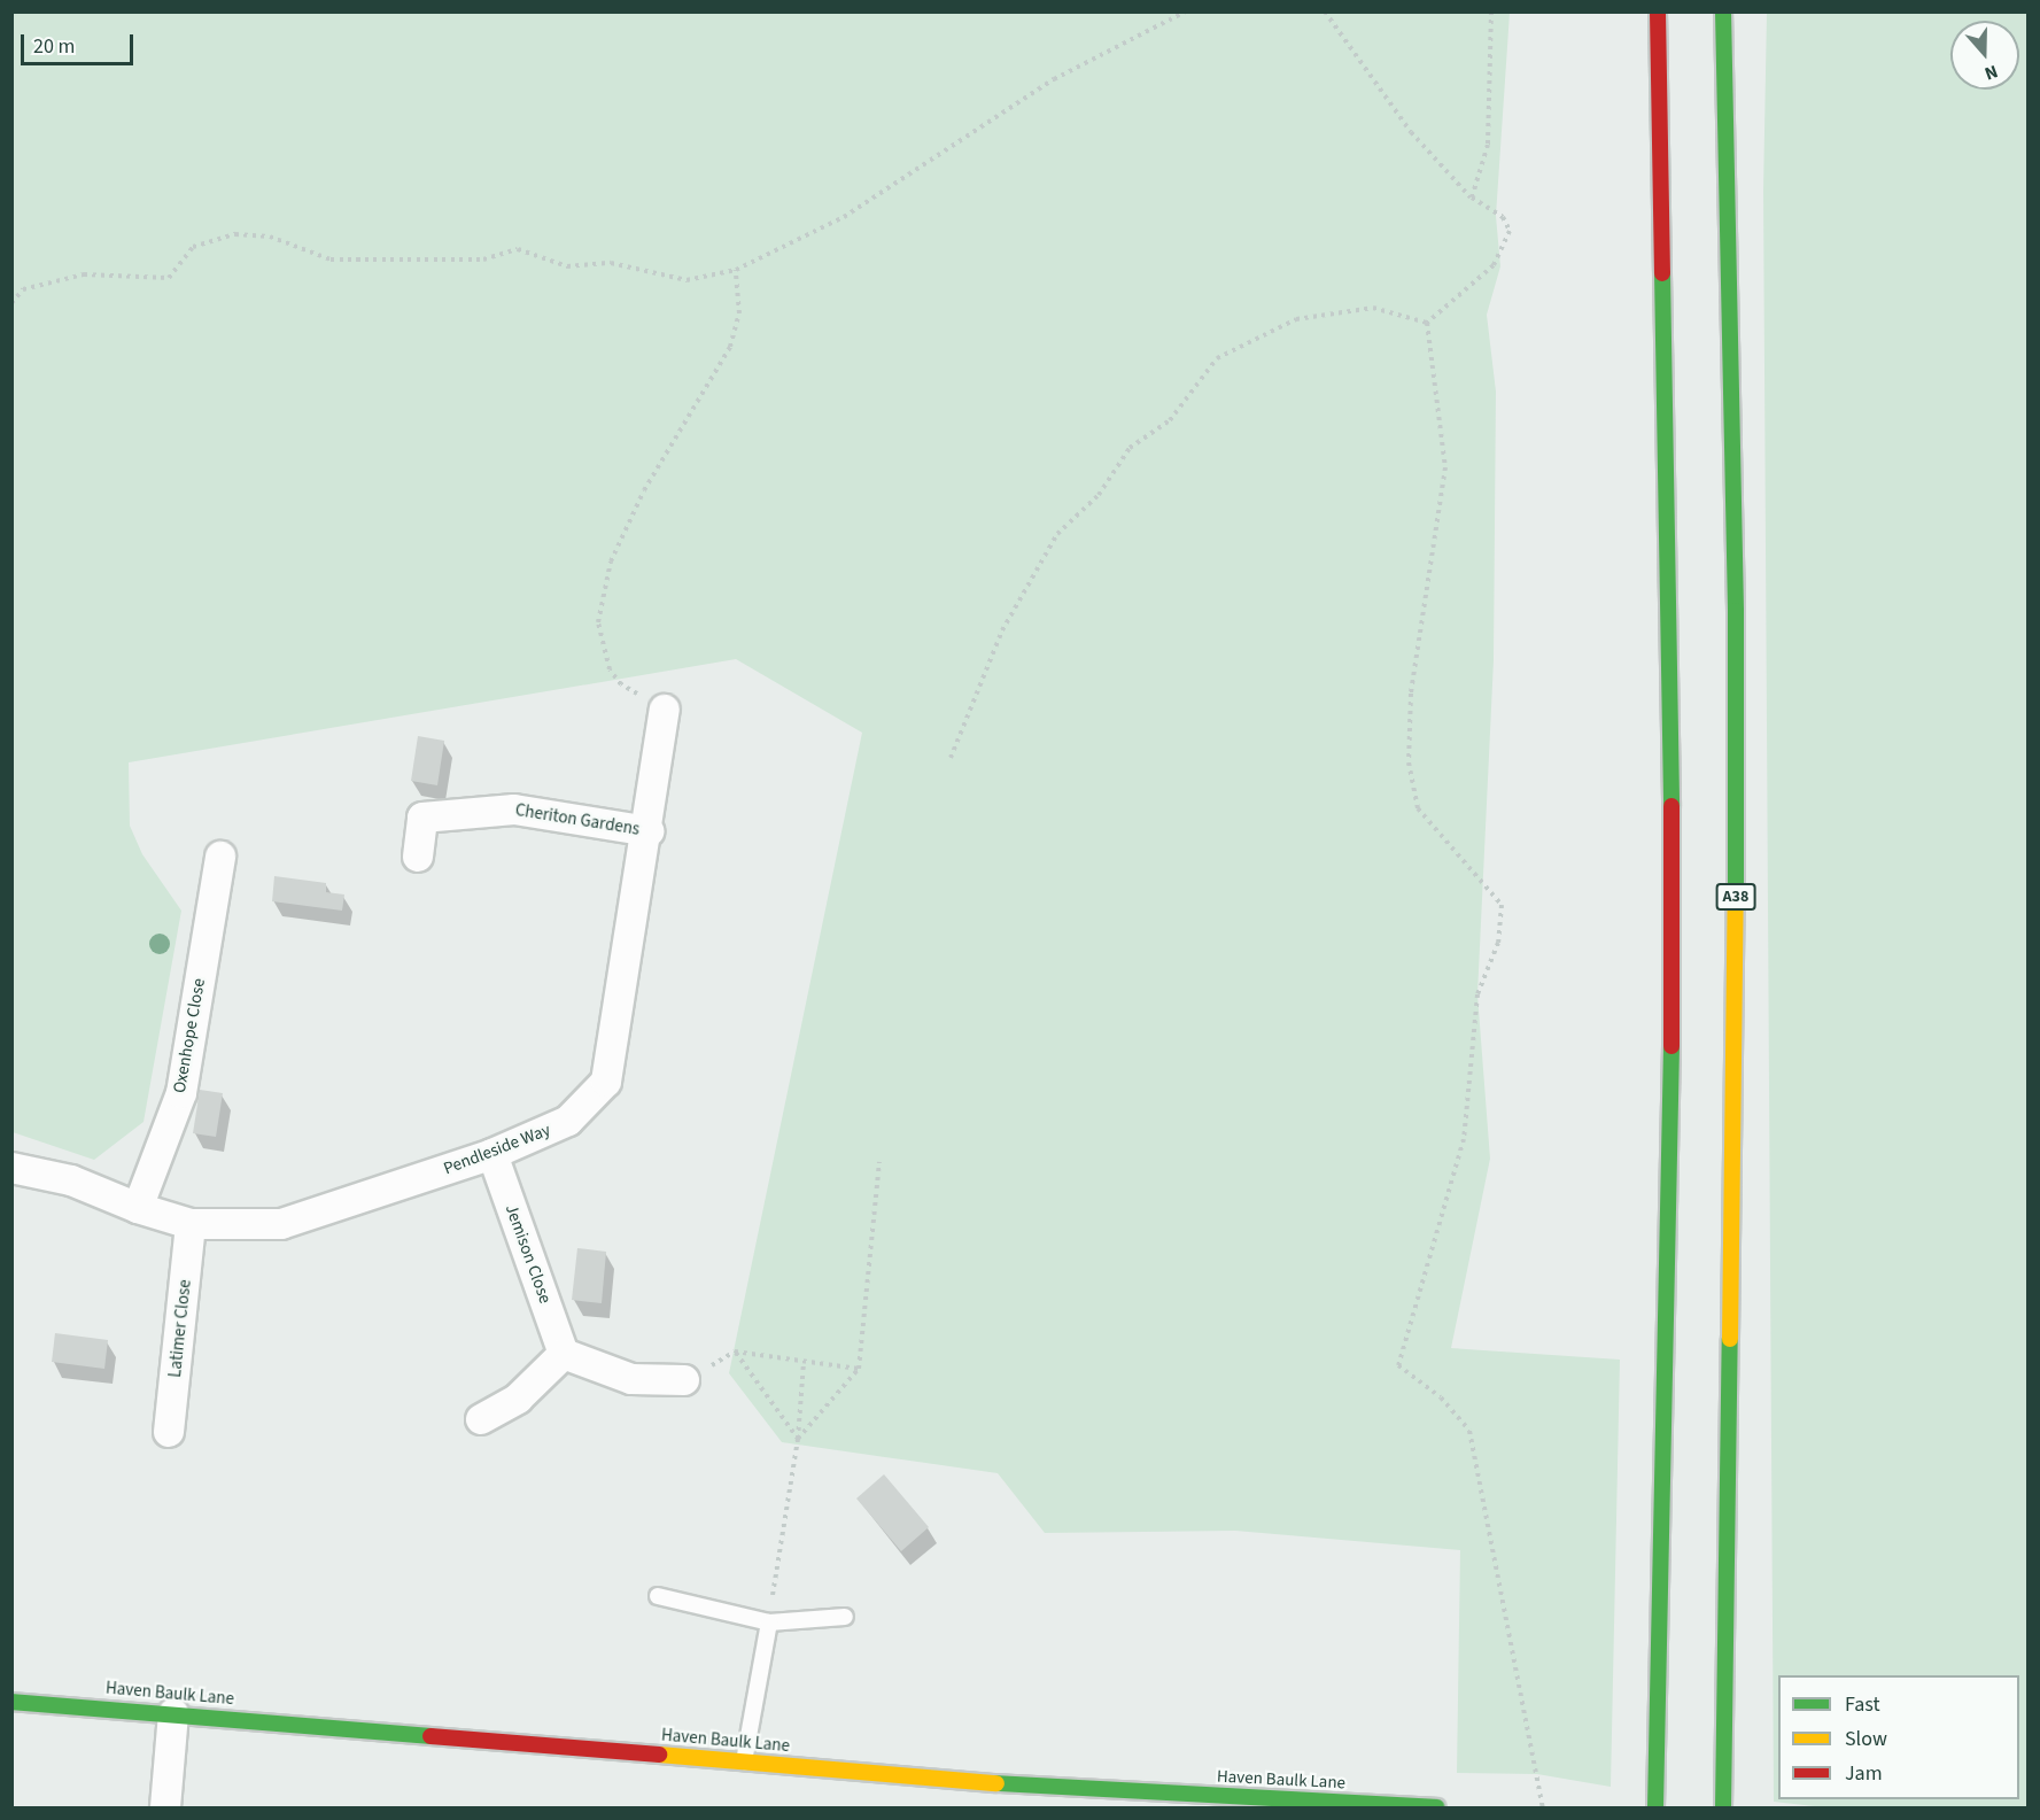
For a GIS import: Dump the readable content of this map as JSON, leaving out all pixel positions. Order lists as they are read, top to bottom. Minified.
{"streets":{"main road":["A38","Haven Baulk Lane"],"street":["Cheriton Gardens","Oxenhope Close","Pendleside Way","Jemison Close","Latimer Close"]},"crossings":[["Cheriton Gardens","Pendleside Way"],["Oxenhope Close","Pendleside Way"],["Pendleside Way","Jemison Close"],["Pendleside Way","Latimer Close"]],"legend":["Fast","Slow","Jam"],"scale_bar":"20 m","north":"bottom"}
